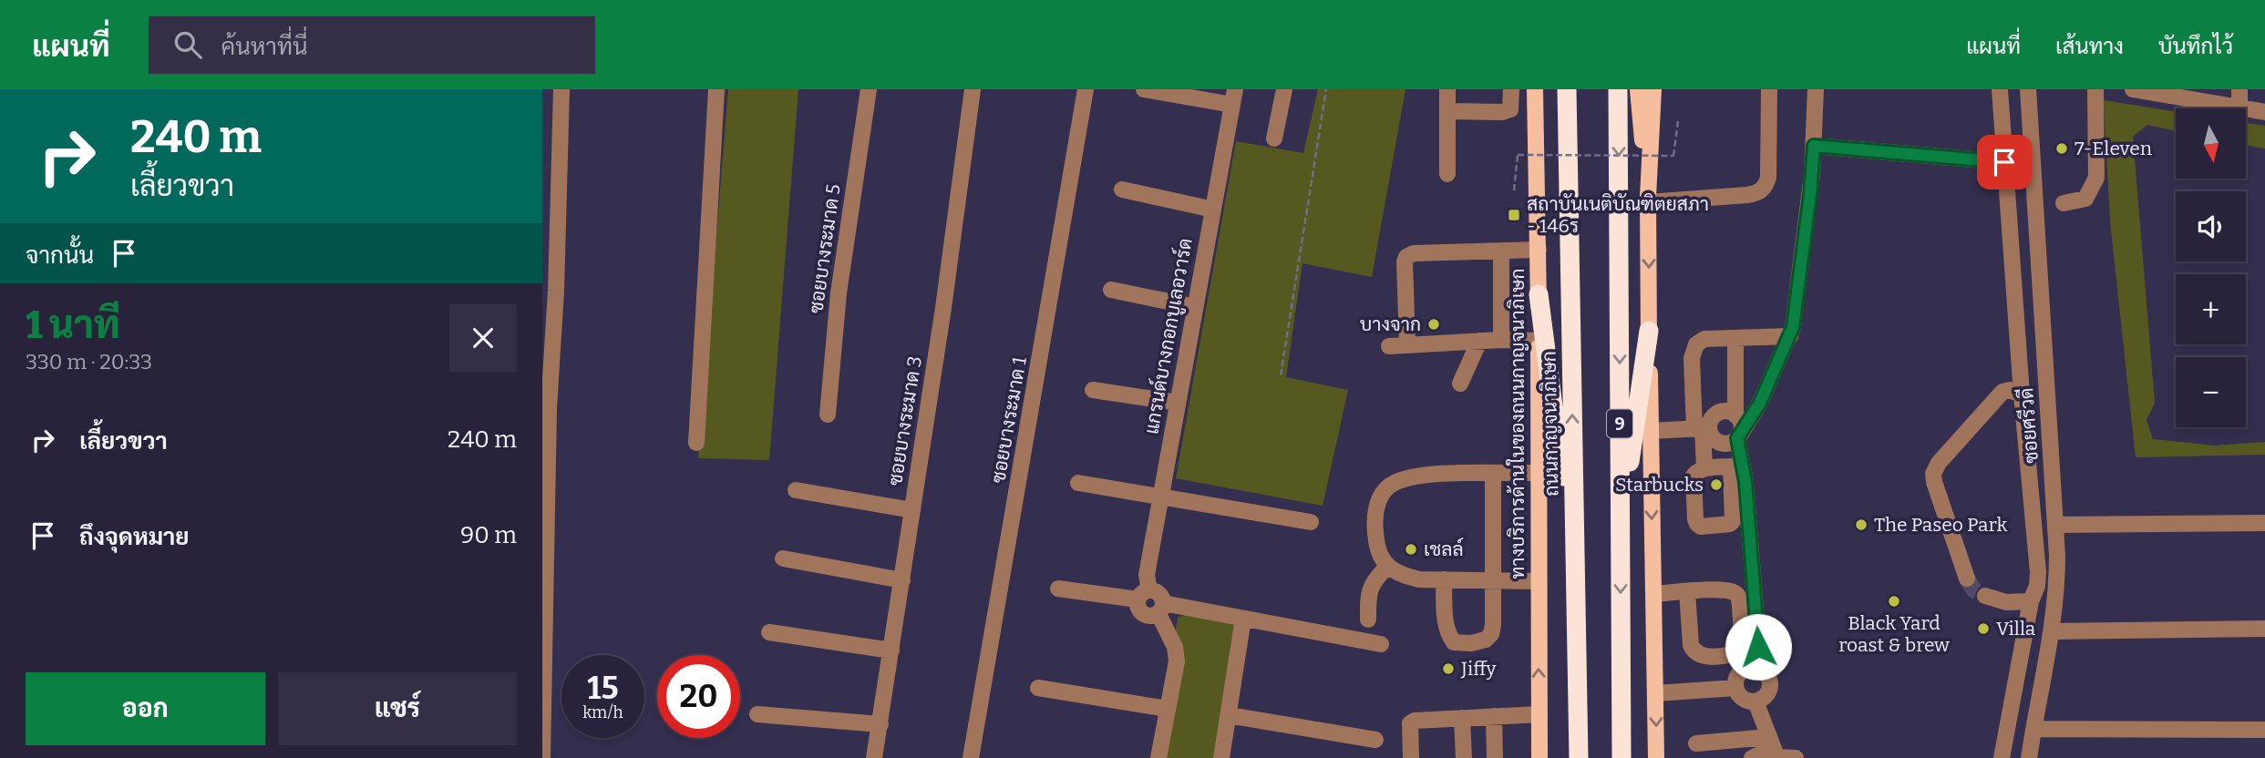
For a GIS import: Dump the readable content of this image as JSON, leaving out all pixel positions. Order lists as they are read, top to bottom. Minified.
{"streets":{"highway":["ถนนกาญจนาภิเษก","9"],"main road":["ทางบริการด้านในของถนนกาญจนาภิเษก"],"street":["ซอยบางระมาด 5","แกรนด์บางกอกบูเลอวาร์ด","ซอยบางระมาด 1","ซอยบางระมาด 3","ซอยศรีวดี"]},"places":{"other":["7-Eleven","บางจาก","Starbucks","The Paseo Park","เชลล์","Black Yard roast & brew","Villa","Jiffy"],"transit":["สถาบันเนติบัณฑิตยสภา - 146ร"]},"north":"bottom","page":{"header":"แผนที่","search":"ค้นหาที่นี่","nav":["แผนที่","เส้นทาง","บันทึกไว้"],"turn":["240 m","เลี้ยวขวา"],"map_buttons":["+","−"],"then":"จากนั้น","heading":["1 นาที","330 m · 20:33"],"list":[{"name":"เลี้ยวขวา","value":"240 m"},{"name":"ถึงจุดหมาย","value":"90 m"}],"speed":"15 km/h","limit":"20","buttons":["ออก","แชร์"]}}
